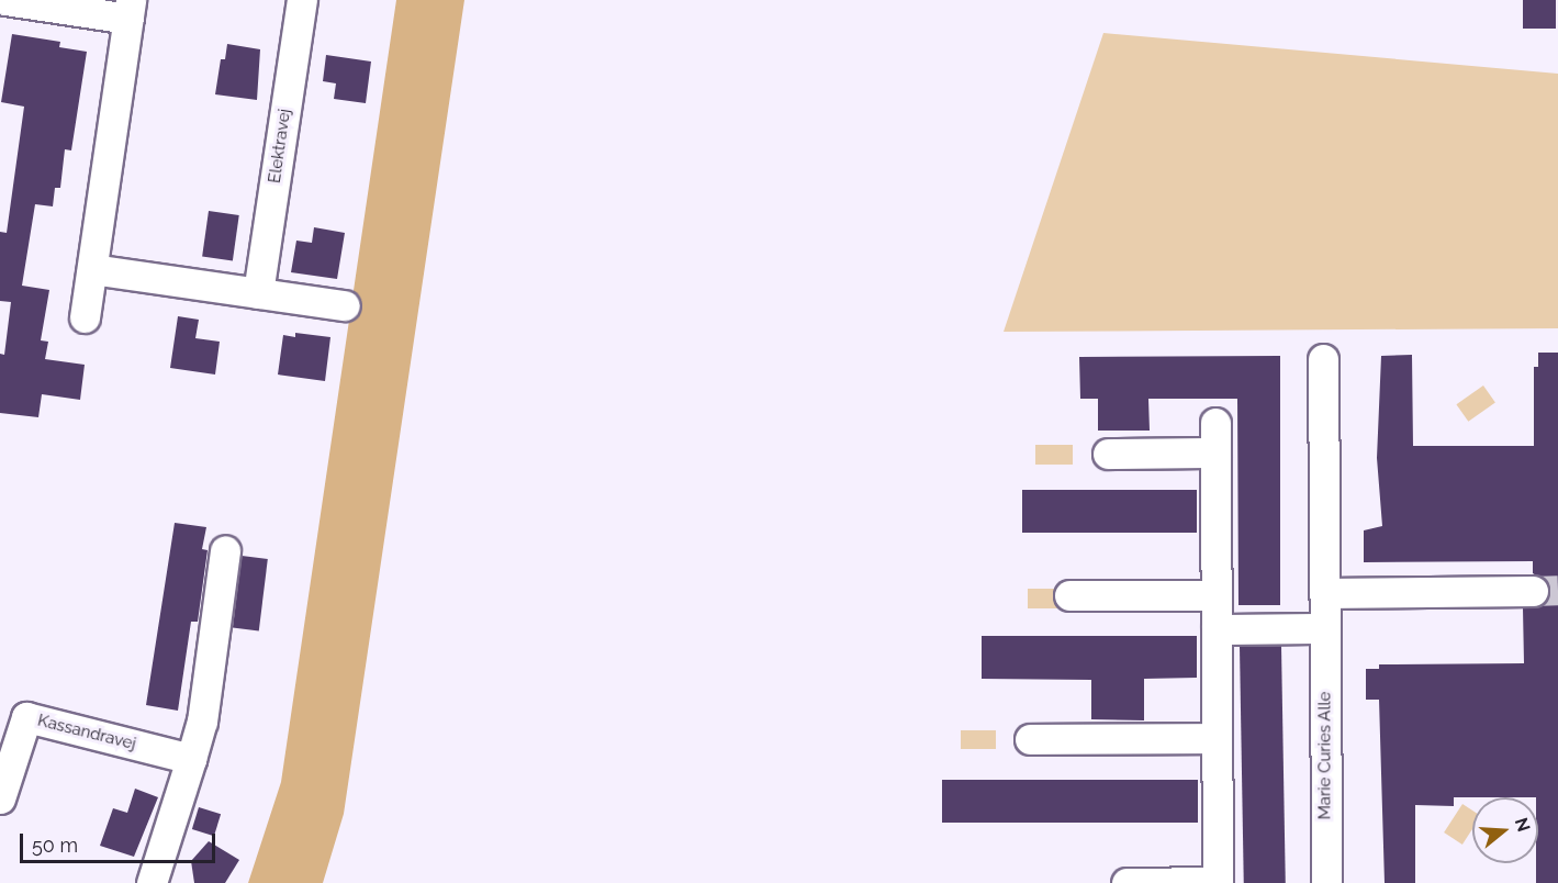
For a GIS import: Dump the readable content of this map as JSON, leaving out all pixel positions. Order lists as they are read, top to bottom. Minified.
{"streets":{"street":["Elektravej","Kassandravej","Marie Curies Alle"]},"scale_bar":"50 m","north":"right"}
